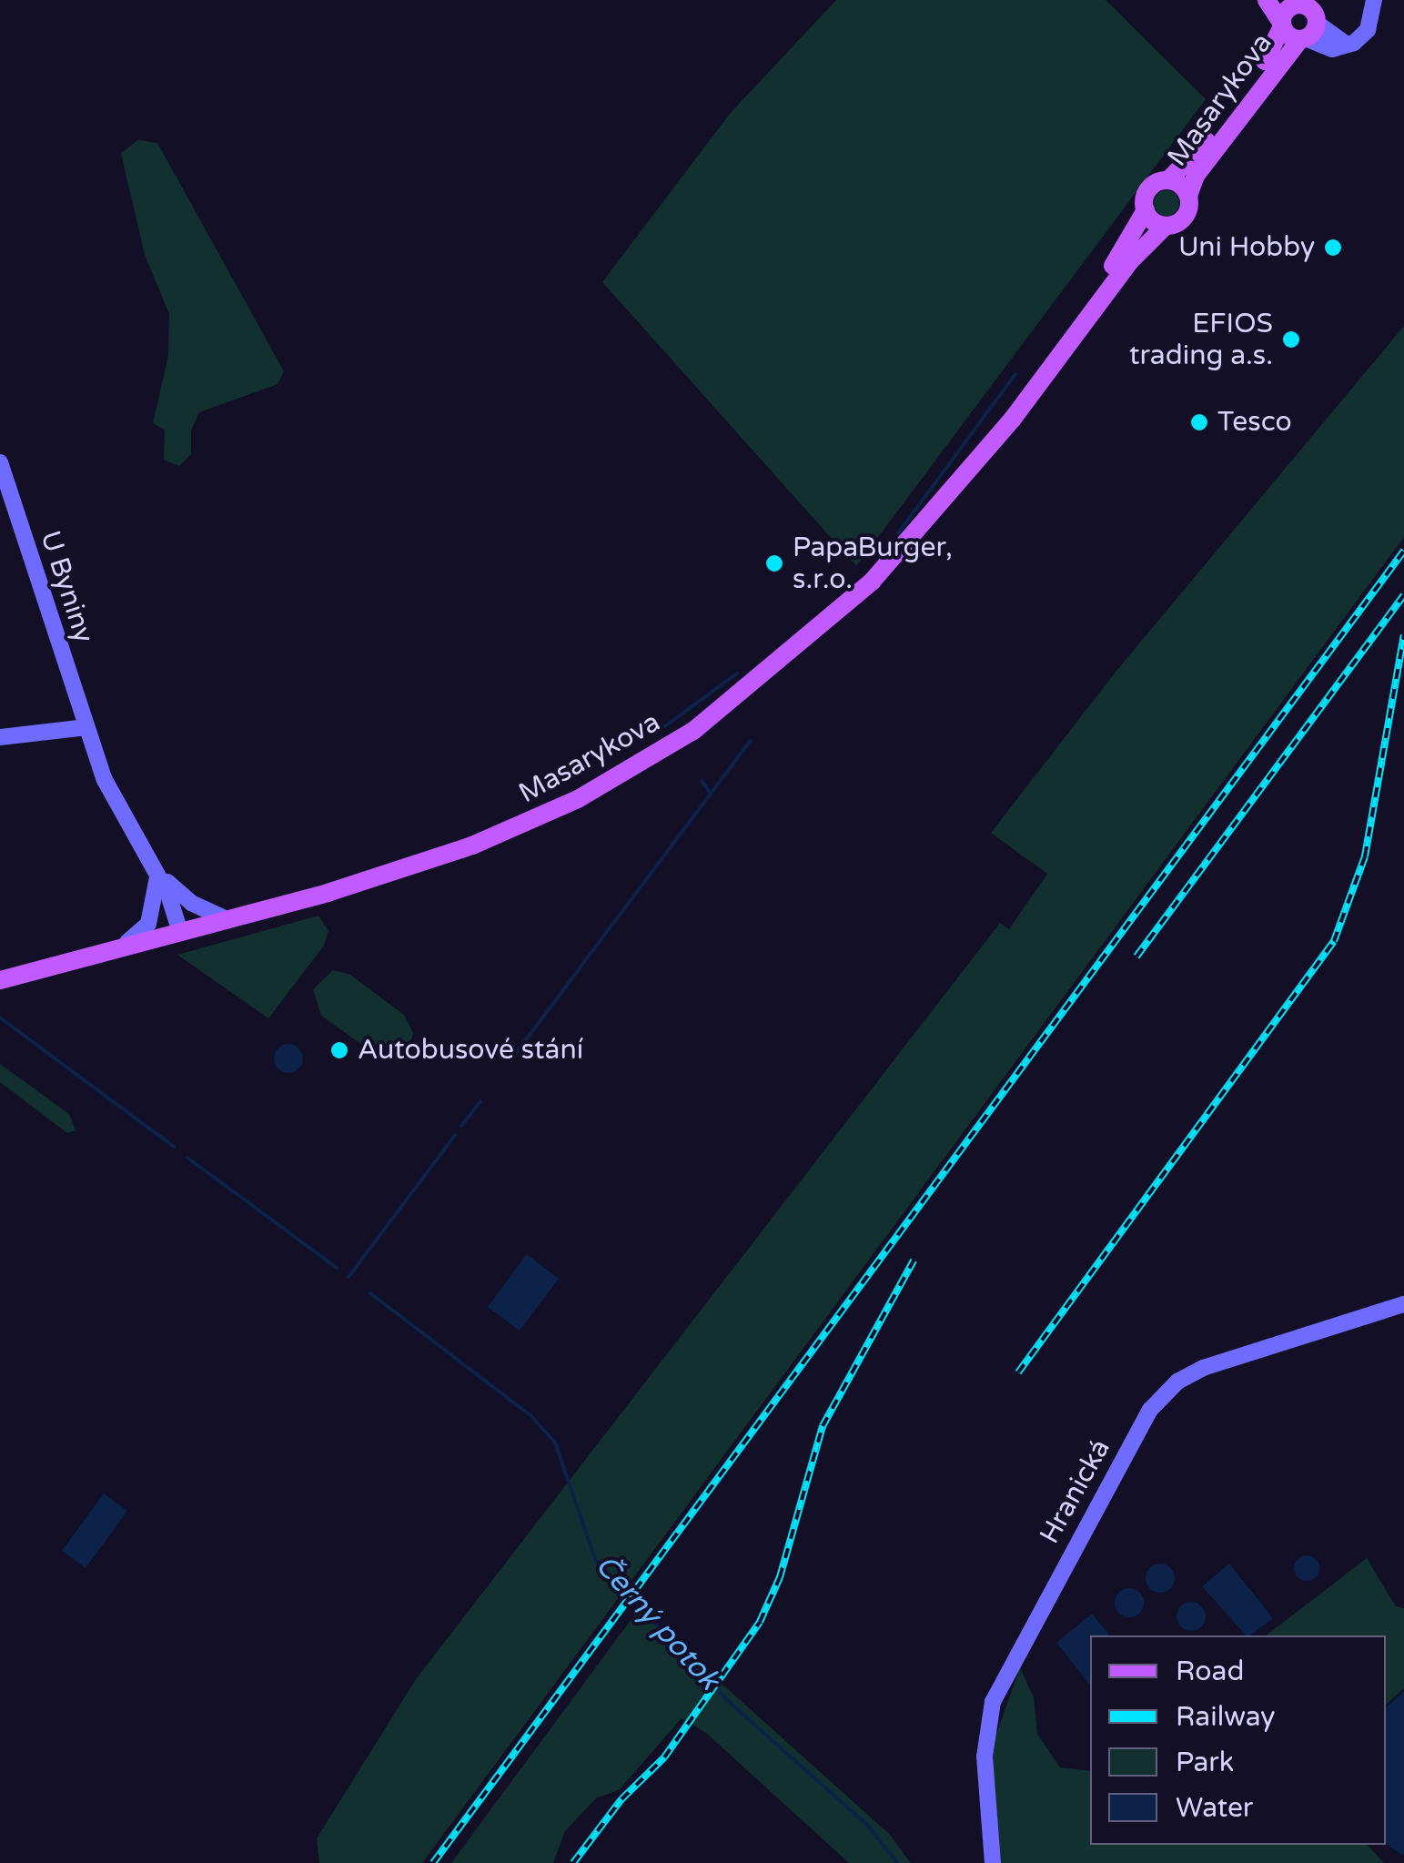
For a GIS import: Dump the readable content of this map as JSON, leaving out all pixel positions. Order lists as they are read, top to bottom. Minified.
{"streets":{"main road":["Masarykova"],"street":["U Byniny","Hranická"]},"water":["Černý potok"],"places":["Uni Hobby","EFIOS trading a.s.","Tesco","PapaBurger, s.r.o.","Autobusové stání"],"legend":["Road","Railway","Park","Water"]}
